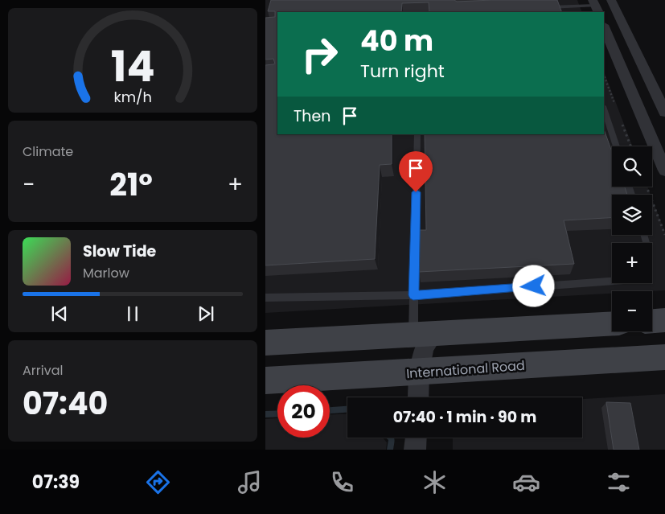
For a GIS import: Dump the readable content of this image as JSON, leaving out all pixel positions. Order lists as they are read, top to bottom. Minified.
{"streets":{"main road":["International Road"]},"page":{"turn":["40 m","Turn right"],"then":"Then","tile":["Climate",["Arrival","07:40"]],"map_buttons":["+","−"],"heat":["−","21°","+"],"song":["Slow Tide","Marlow"],"limit":"20","trip":"07:40 · 1 min · 90 m","tabs":"07:39","gauge":["14","km/h"]}}
